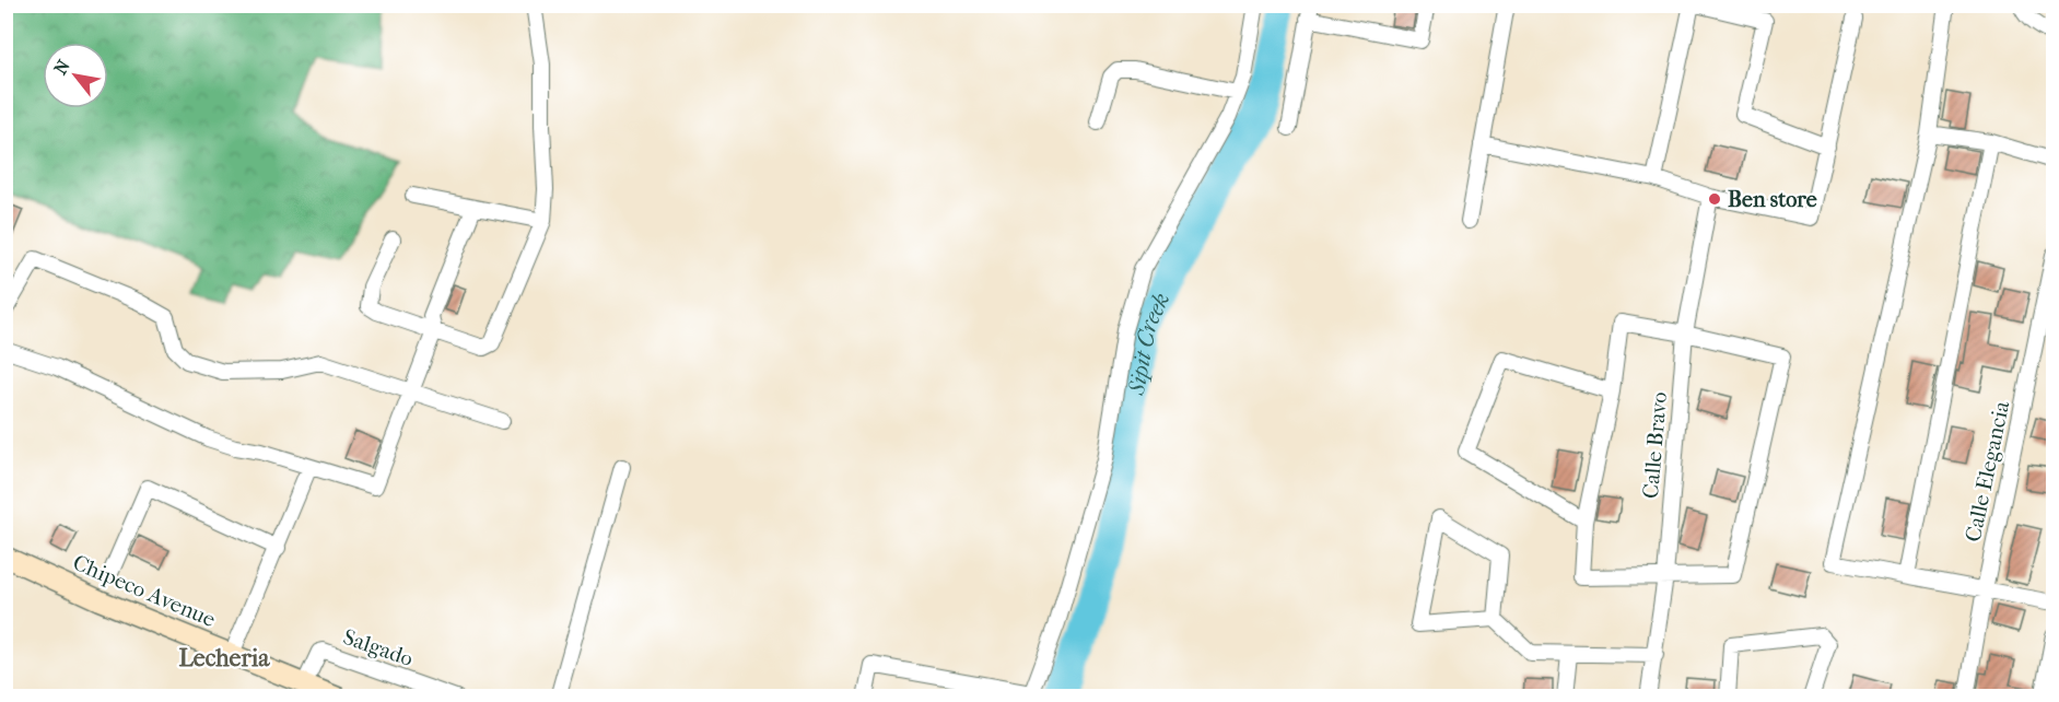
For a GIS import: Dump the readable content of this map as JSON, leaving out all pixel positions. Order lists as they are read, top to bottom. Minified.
{"streets":{"main road":["Chipeco Avenue"],"street":["Calle Bravo","Calle Elegancia","Salgado"]},"crossings":[["Chipeco Avenue","Salgado"]],"districts":["Lecheria"],"water":["Sipit Creek"],"places":["Ben store"],"north":"top left"}
